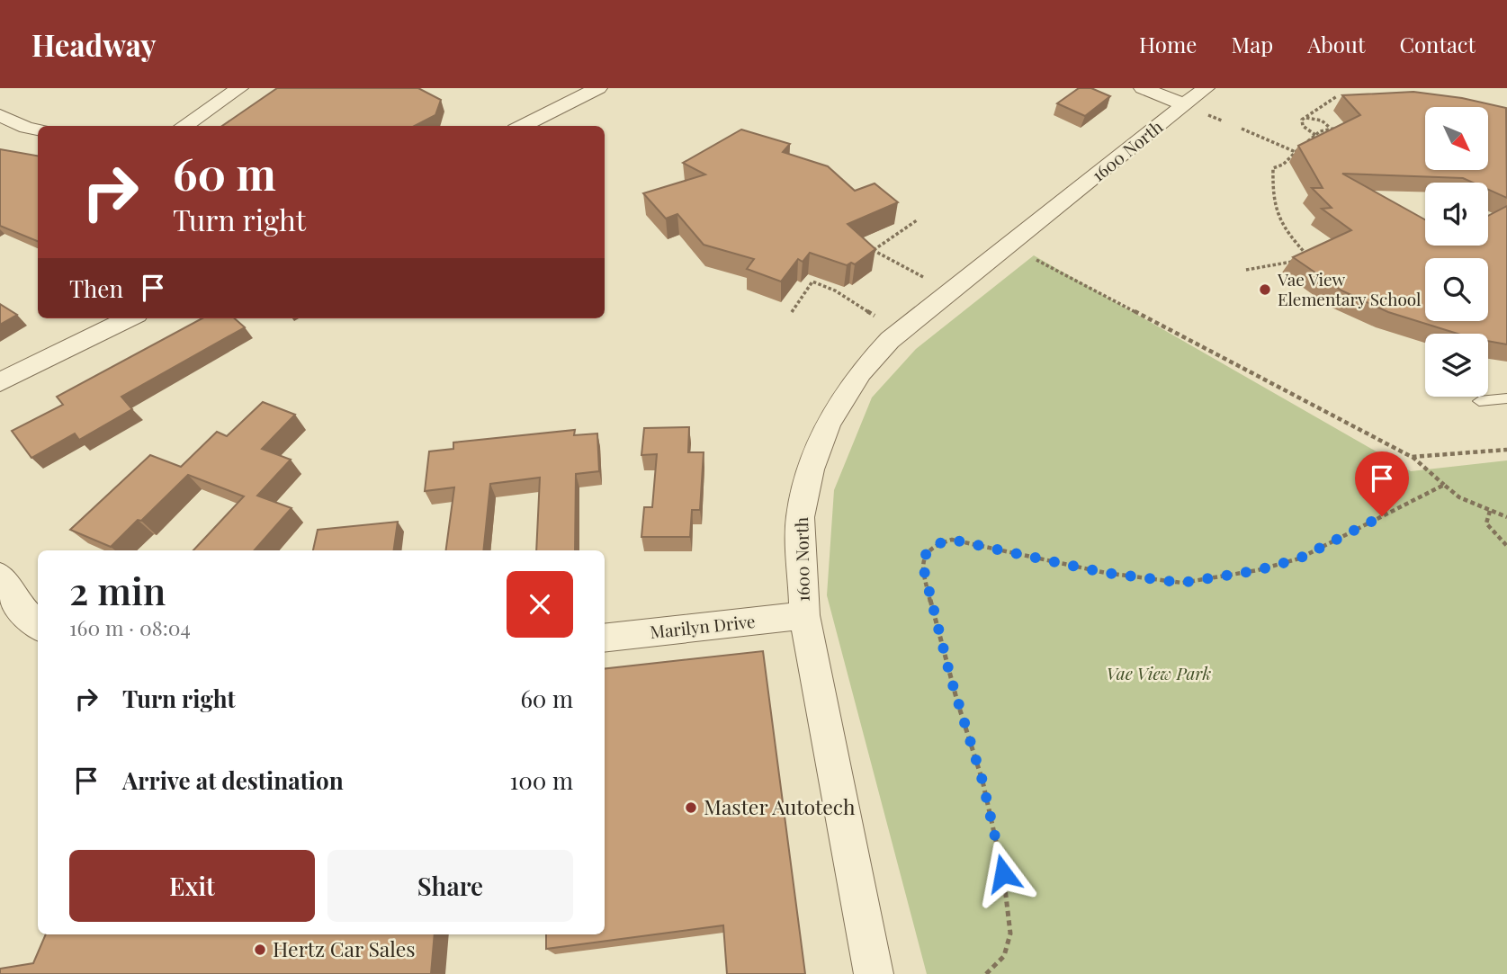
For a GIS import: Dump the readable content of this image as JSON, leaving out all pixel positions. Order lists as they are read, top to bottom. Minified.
{"streets":{"street":["1600 North","Marilyn Drive"]},"crossings":[["1600 North","Marilyn Drive"]],"parks":["Vae View Park"],"places":["Vae View Elementary School","Master Autotech","Hertz Car Sales"],"north":"bottom right","page":{"header":"Headway","nav":["Home","Map","About","Contact"],"turn":["60 m","Turn right"],"then":"Then","heading":["2 min","160 m · 08:04"],"list":[{"name":"Turn right","value":"60 m"},{"name":"Arrive at destination","value":"100 m"}],"buttons":["Exit","Share"]}}
